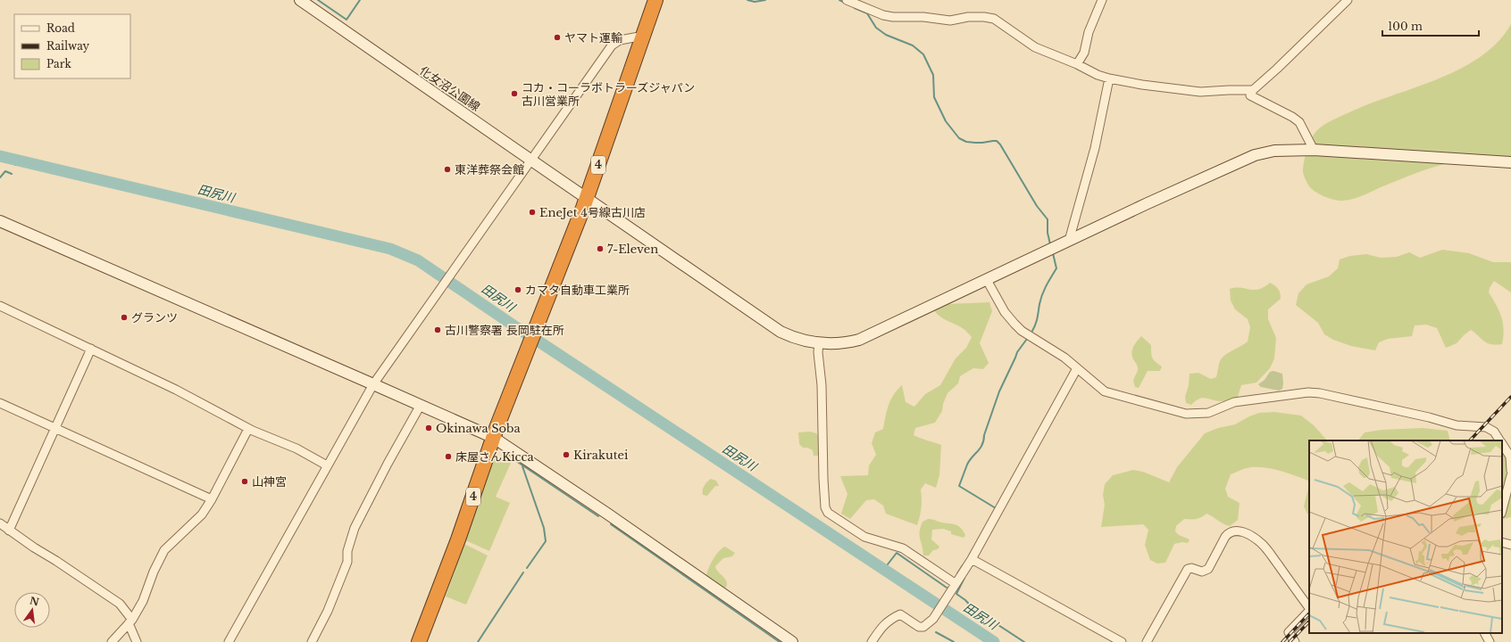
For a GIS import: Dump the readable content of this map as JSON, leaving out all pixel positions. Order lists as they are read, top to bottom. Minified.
{"streets":{"highway":["4"],"street":["化女沼公園線"]},"crossings":[["化女沼公園線","4"]],"water":["田尻川"],"places":["ヤマト運輸","コカ・コーラボトラーズジャパン 古川営業所","東洋葬祭会館","EneJet 4号線古川店","7-Eleven","カマタ自動車工業所","グランツ","古川警察署 長岡駐在所","Okinawa Soba","Kirakutei","床屋さんKicca","山神宮"],"legend":["Road","Railway","Park"],"scale_bar":"100 m","north":"top"}
